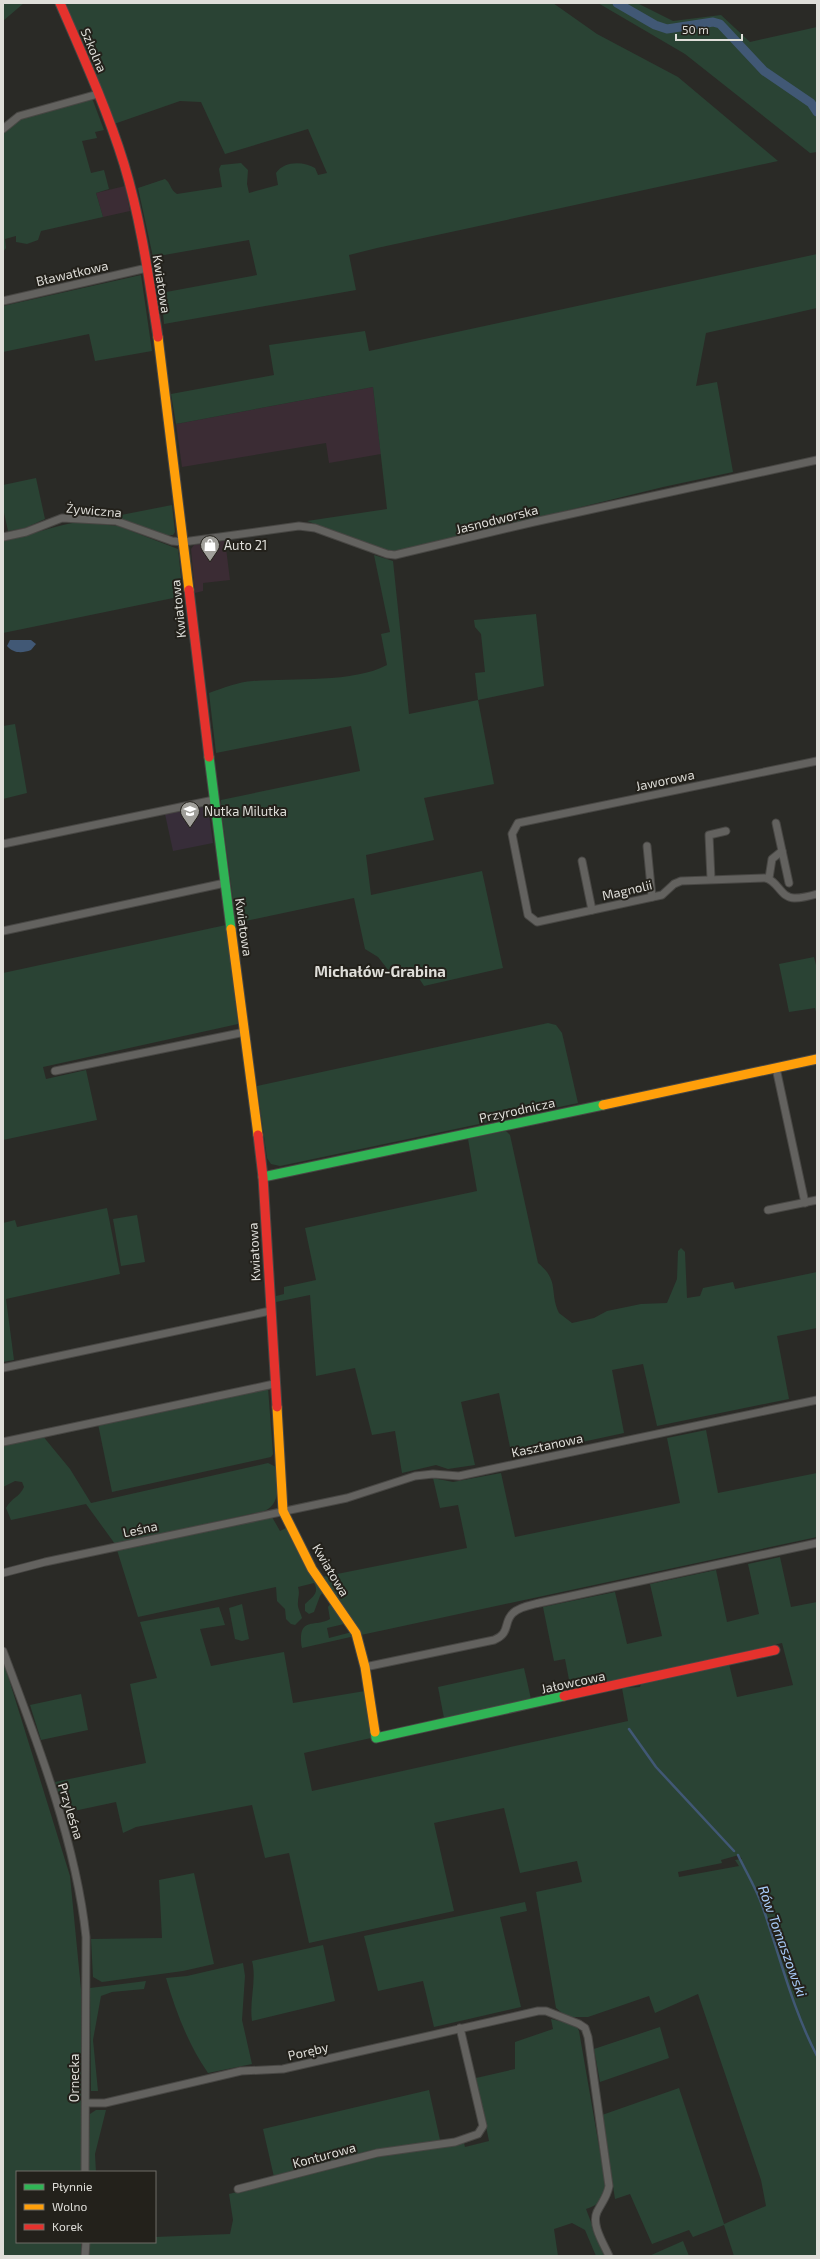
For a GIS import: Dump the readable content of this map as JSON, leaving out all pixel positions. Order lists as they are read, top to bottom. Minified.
{"streets":{"street":["Szkolna","Bławatkowa","Kwiatowa","Żywiczna","Jasnodworska","Jaworowa","Magnolii","Przyrodnicza","Kasztanowa","Leśna","Jałowcowa","Przyleśna","Poręby","Ornecka","Konturowa"]},"crossings":[["Szkolna","Kwiatowa"],["Bławatkowa","Kwiatowa"],["Kwiatowa","Żywiczna"],["Kwiatowa","Jasnodworska"],["Kwiatowa","Przyrodnicza"],["Kwiatowa","Kasztanowa"],["Kwiatowa","Leśna"],["Kwiatowa","Jałowcowa"],["Żywiczna","Jasnodworska"],["Jaworowa","Magnolii"],["Kasztanowa","Leśna"],["Przyleśna","Ornecka"],["Poręby","Ornecka"],["Poręby","Konturowa"]],"districts":["Michałów-Grabina"],"water":["Rów Tomaszowski"],"places":{"shop":["Auto 21"],"school or university":["Nutka Milutka"]},"legend":["Płynnie","Wolno","Korek"],"scale_bar":"50 m"}
